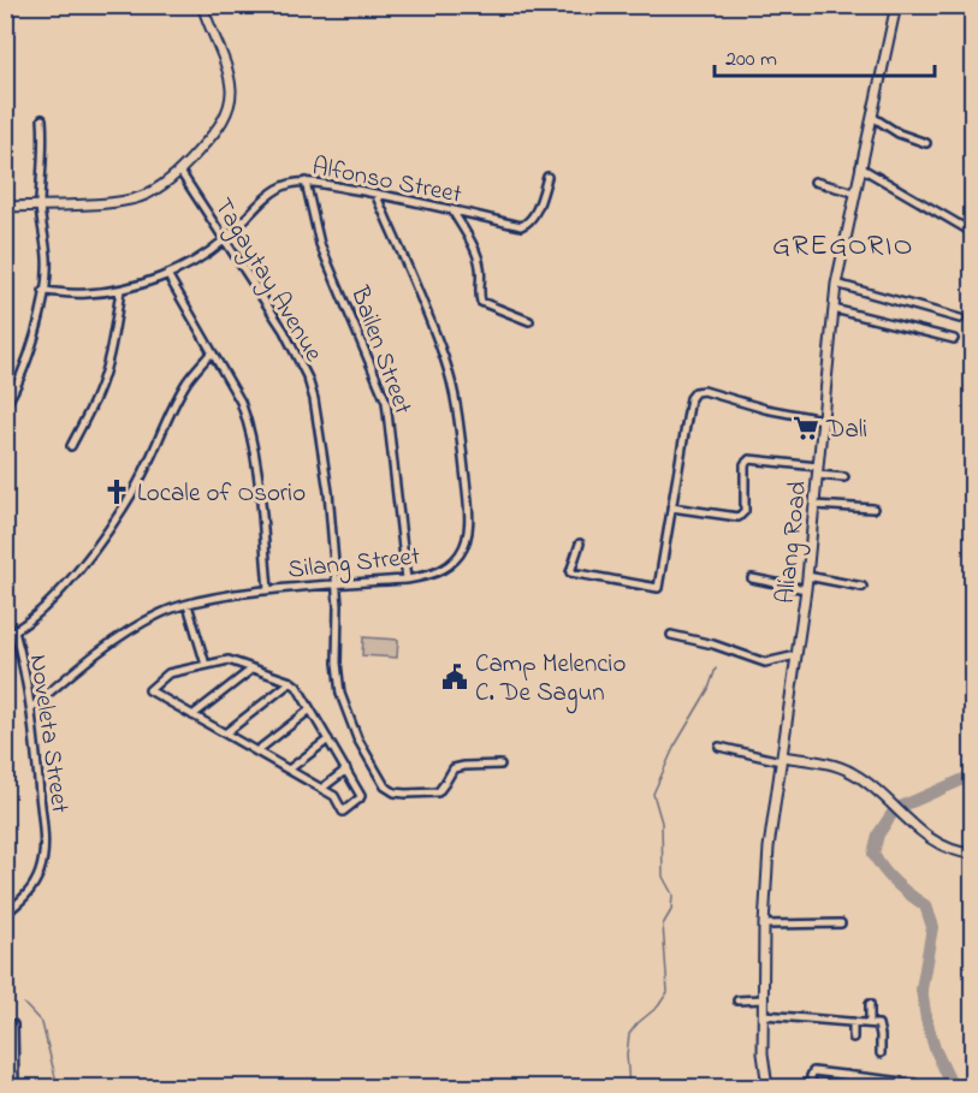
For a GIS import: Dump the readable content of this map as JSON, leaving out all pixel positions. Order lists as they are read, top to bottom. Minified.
{"streets":{"street":["Alfonso Street","Tagaytay Avenue","Bailen Street","Aliang Road","Silang Street","Noveleta Street"]},"crossings":[["Alfonso Street","Tagaytay Avenue"],["Alfonso Street","Bailen Street"],["Alfonso Street","Silang Street"],["Tagaytay Avenue","Silang Street"],["Bailen Street","Silang Street"],["Silang Street","Noveleta Street"]],"districts":["GREGORIO"],"places":{"supermarket":["Dali"],"church":["Locale of Osorio"],"public building":["Camp Melencio C. De Sagun"]},"scale_bar":"200 m"}
